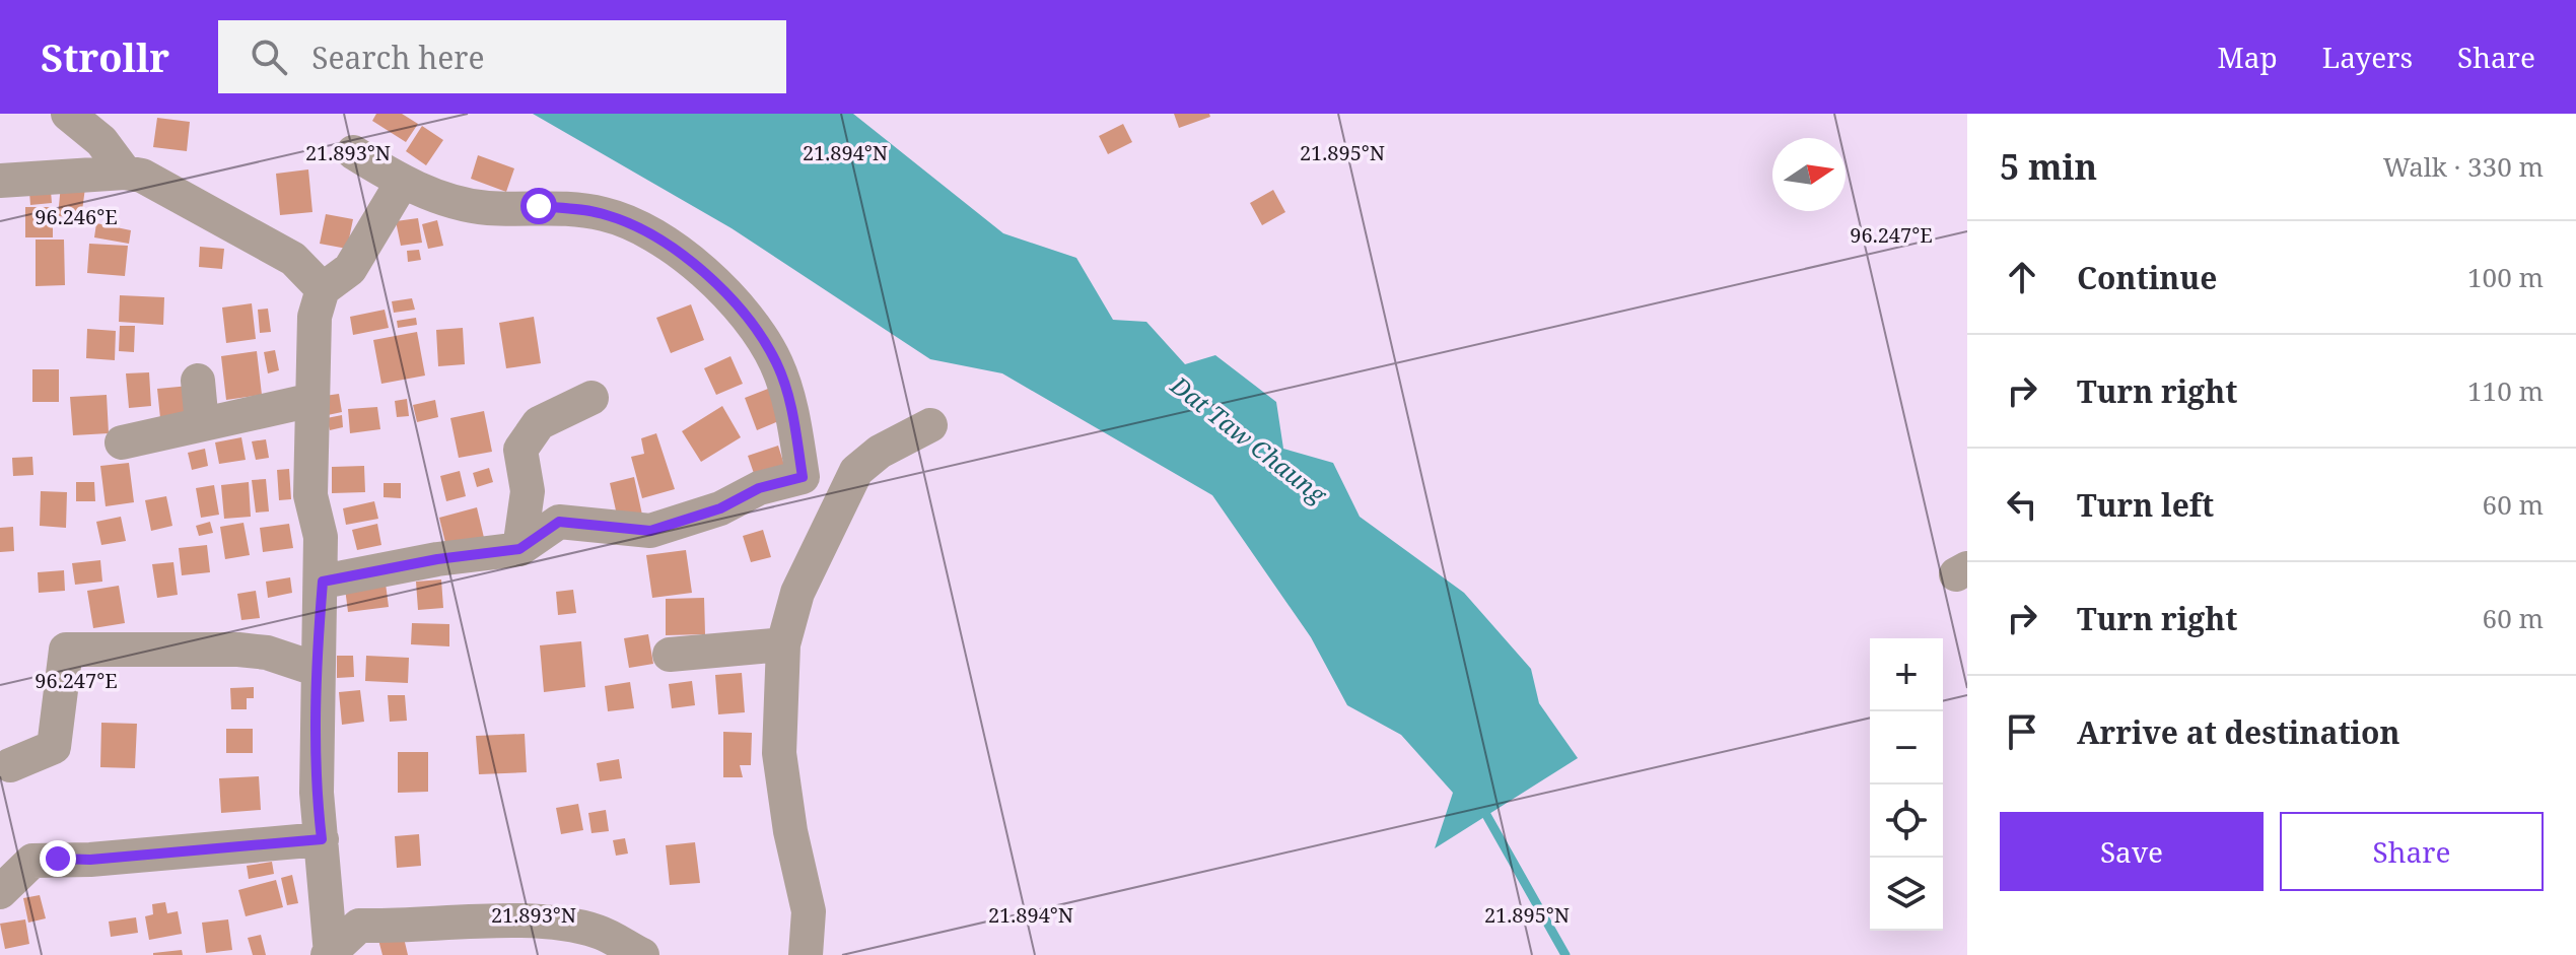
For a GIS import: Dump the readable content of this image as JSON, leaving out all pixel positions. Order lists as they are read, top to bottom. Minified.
{"water":["Dat Taw Chaung"],"north":"right","page":{"header":"Strollr","search":"Search here","nav":["Map","Layers","Share"],"heading":["5 min","Walk · 330 m"],"list":[["Continue","100 m"],["Turn right","110 m"],["Turn left","60 m"],["Turn right","60 m"],"Arrive at destination"],"map_buttons":["+","−"],"buttons":["Save","Share"]},"coordinates":["21.893°N","21.894°N","21.895°N","96.246°E","96.247°E"]}
